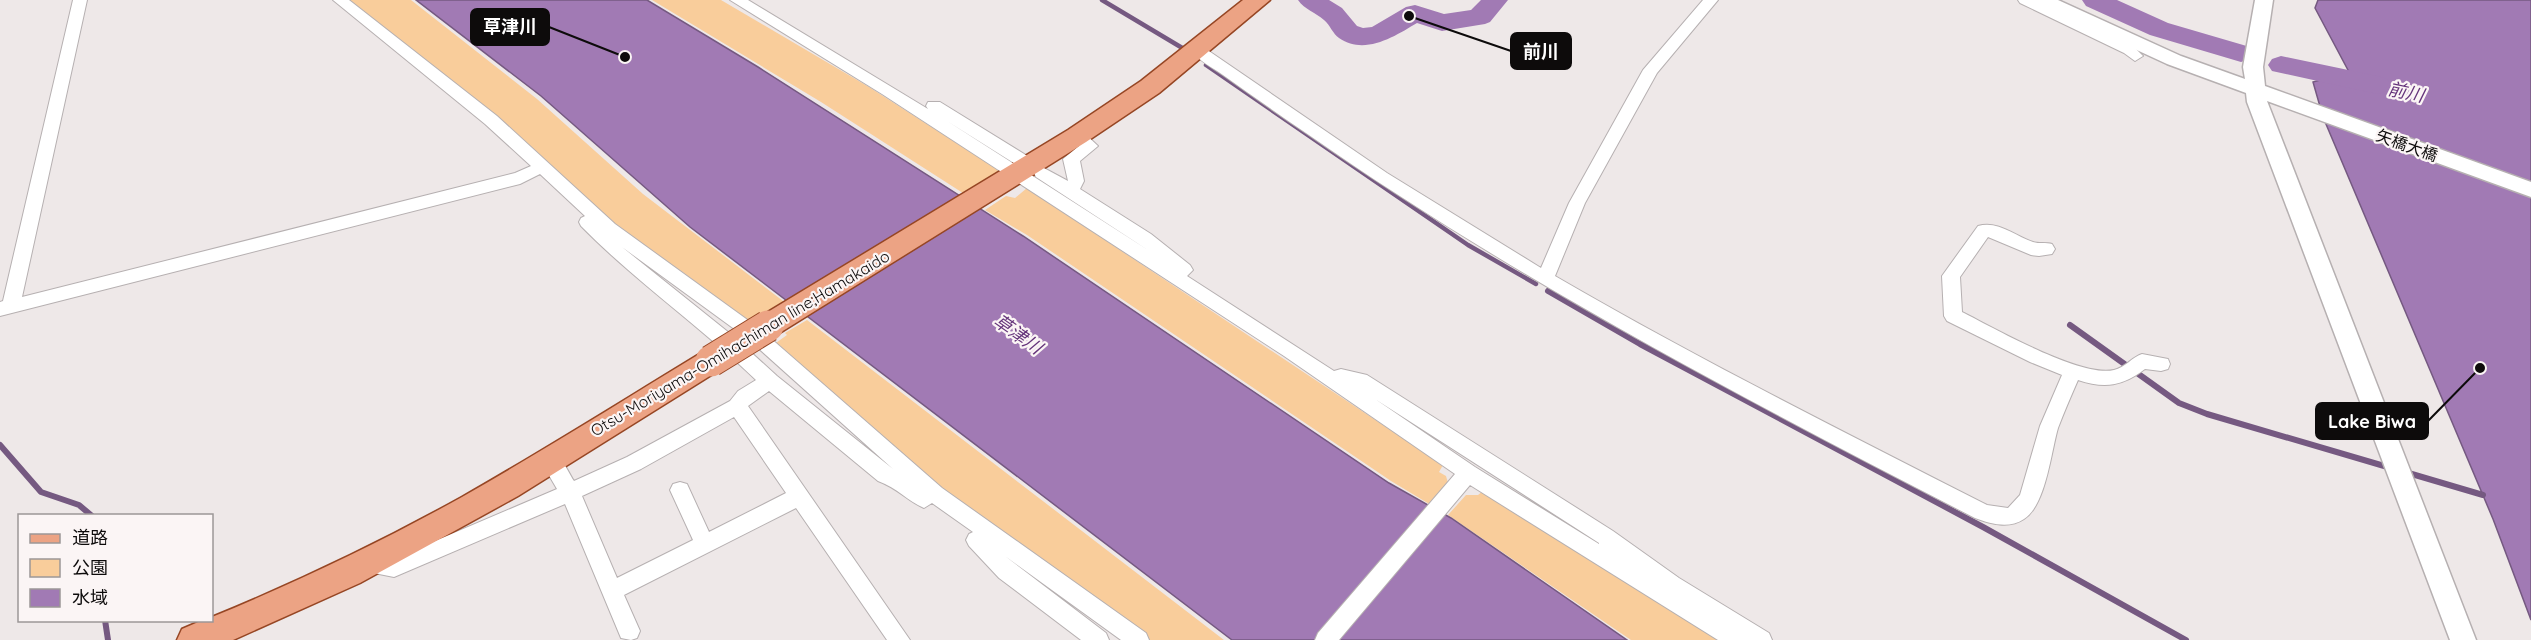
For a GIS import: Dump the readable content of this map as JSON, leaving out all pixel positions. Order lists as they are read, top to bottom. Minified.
{"streets":{"main road":["Otsu-Moriyama-Omihachiman line;Hamakaido"],"street":["矢橋大橋"]},"water":["前川","草津川"],"places":["前川","草津川","Lake Biwa"],"legend":["道路","公園","水域"]}
